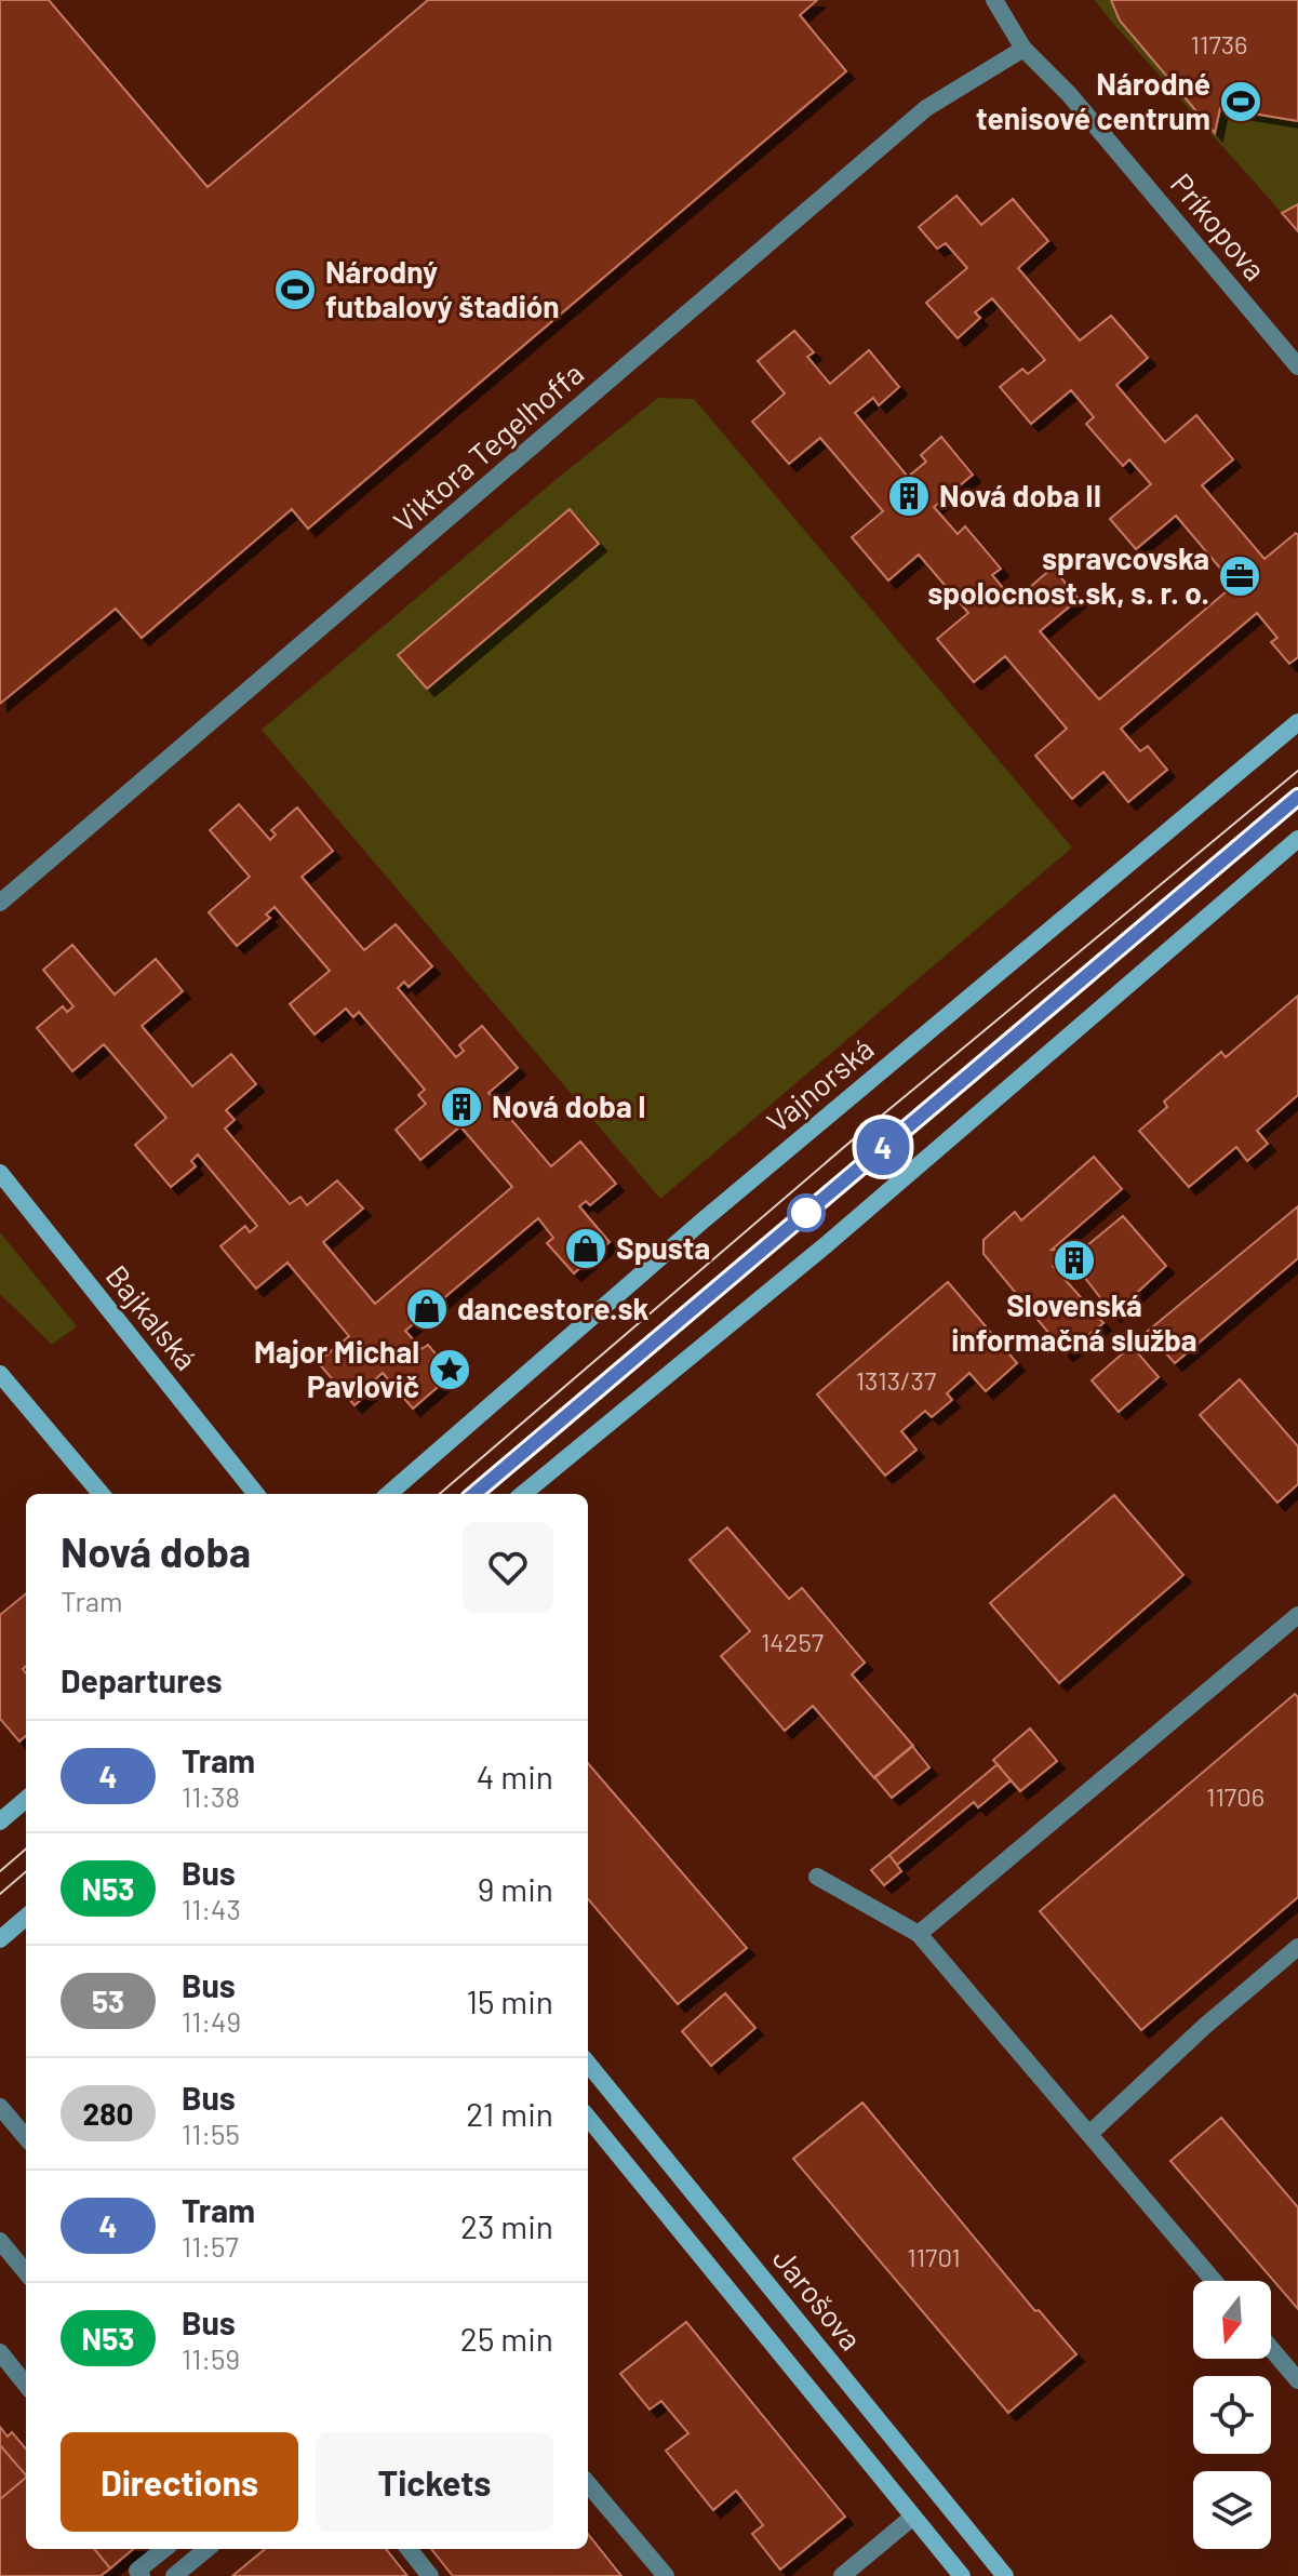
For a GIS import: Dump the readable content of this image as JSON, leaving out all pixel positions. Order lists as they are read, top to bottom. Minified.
{"streets":{"main road":["Vajnorská","Bajkalská","Jarošova"],"street":["Príkopova","Viktora Tegelhoffa"]},"crossings":[["Príkopova","Viktora Tegelhoffa"]],"places":{"sports":["Národné tenisové centrum","Národný futbalový štadión"],"building":["Nová doba II","Nová doba I","Slovenská informačná služba"],"office":["spravcovska spolocnost.sk, s. r. o."],"shop":["Spusta","dancestore.sk"],"place":["Major Michal Pavlovič"]},"lines":["tram line 4"],"house_numbers":["11736","1313/37","14257","11706","11701"],"north":"bottom","page":{"on_map":"4","heading":[["Nová doba","Tram"],"Departures"],"list":[{"mark":"4","name":"Tram","note":"11:38","value":"4 min"},{"mark":"N53","name":"Bus","note":"11:43","value":"9 min"},{"mark":"53","name":"Bus","note":"11:49","value":"15 min"},{"mark":"280","name":"Bus","note":"11:55","value":"21 min"},{"mark":"4","name":"Tram","note":"11:57","value":"23 min"},{"mark":"N53","name":"Bus","note":"11:59","value":"25 min"}],"buttons":["Directions","Tickets"]}}
